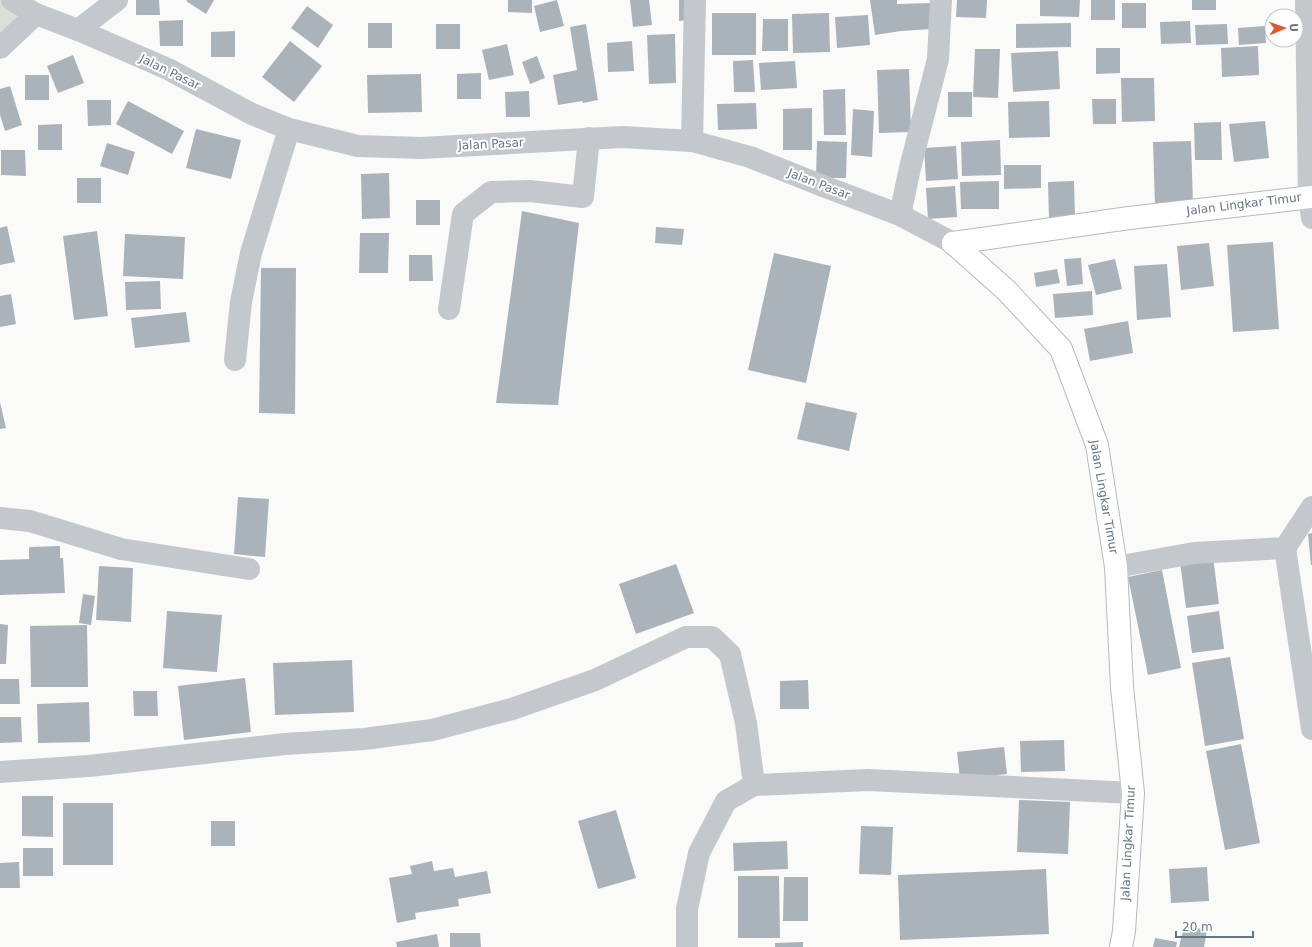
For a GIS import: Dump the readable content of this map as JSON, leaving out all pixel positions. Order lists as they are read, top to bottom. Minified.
{"streets":{"main road":["Jalan Lingkar Timur"],"street":["Jalan Pasar"]},"crossings":[["Jalan Pasar","Jalan Lingkar Timur"]],"scale_bar":"20 m","north":"right"}
